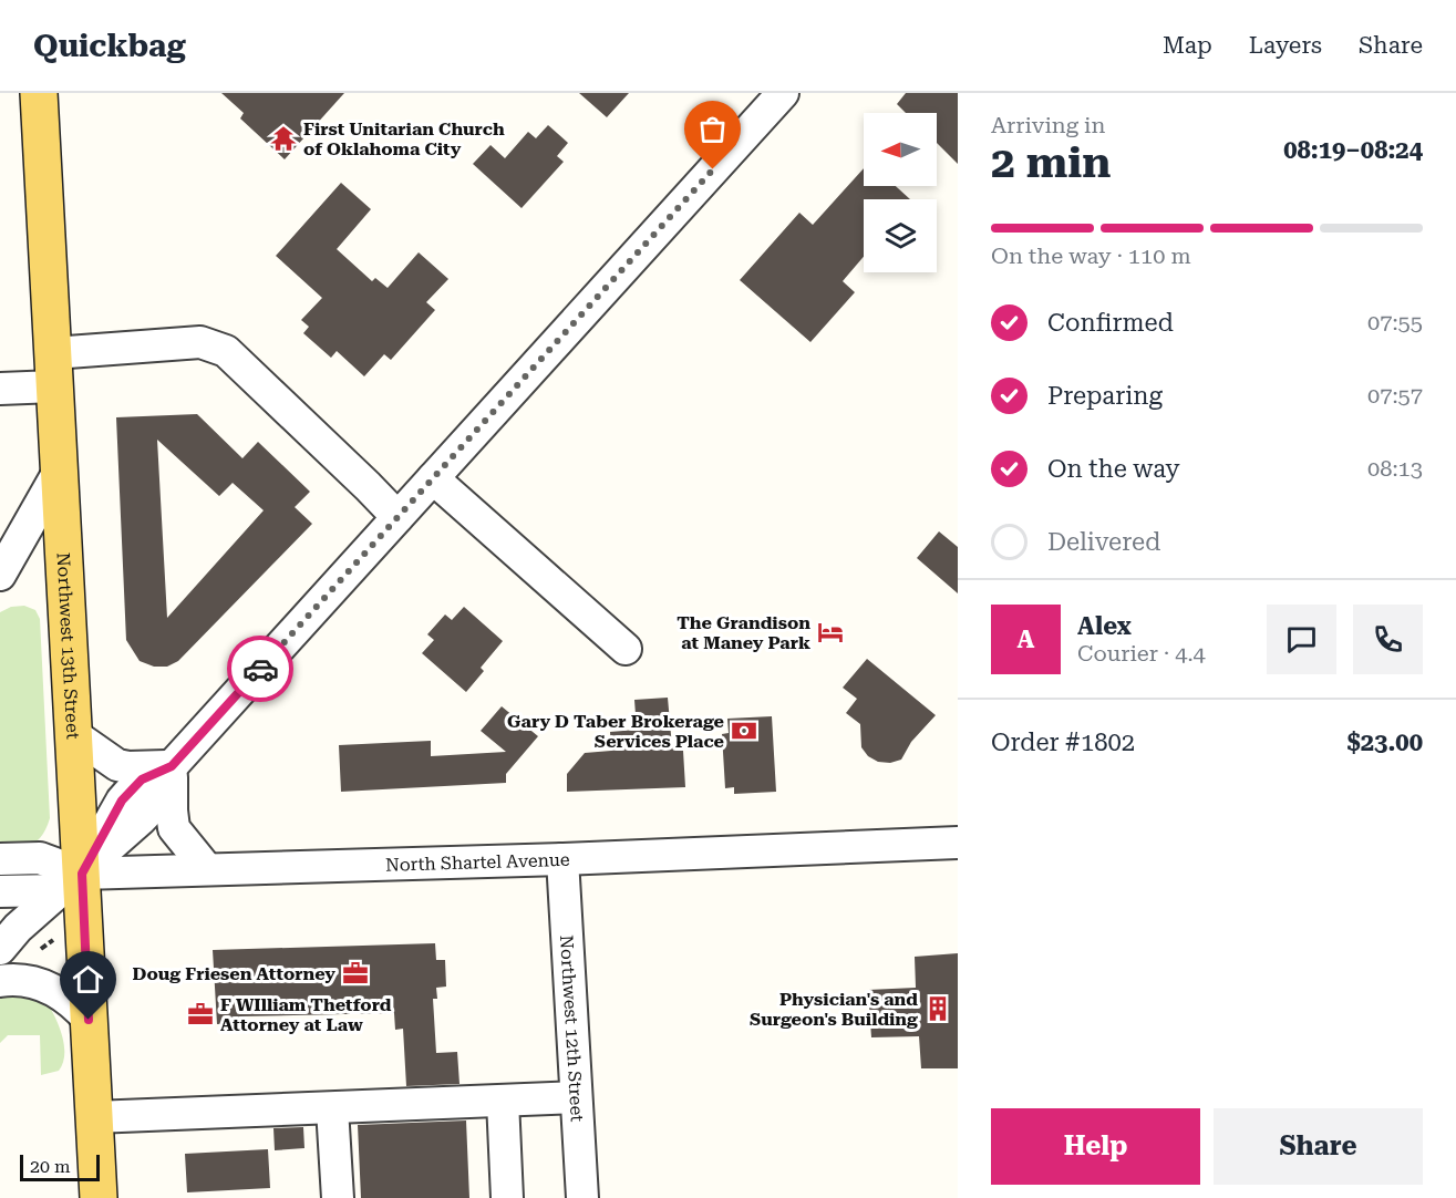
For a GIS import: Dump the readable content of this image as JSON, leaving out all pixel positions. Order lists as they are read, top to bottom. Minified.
{"streets":{"main road":["Northwest 13th Street"],"street":["North Shartel Avenue","Northwest 12th Street"]},"crossings":[["Northwest 13th Street","North Shartel Avenue"],["North Shartel Avenue","Northwest 12th Street"]],"places":{"temple":["First Unitarian Church of Oklahoma City"],"hotel":["The Grandison at Maney Park"],"bank":["Gary D Taber Brokerage Services Place"],"office":["Doug Friesen Attorney","F WIlliam Thetford Attorney at Law"],"building":["Physician's and Surgeon's Building"]},"scale_bar":"20 m","north":"left","page":{"header":"Quickbag","nav":["Map","Layers","Share"],"heading":["2 min","Arriving in","08:19–08:24"],"panel":["Alex","Courier · 4.4","Order #1802","$23.00"],"bar":"On the way · 110 m","list":[["Confirmed","07:55"],["Preparing","07:57"],["On the way","08:13"],"Delivered"],"round":"A","buttons":["Help","Share"],"scale":"20 m"}}
